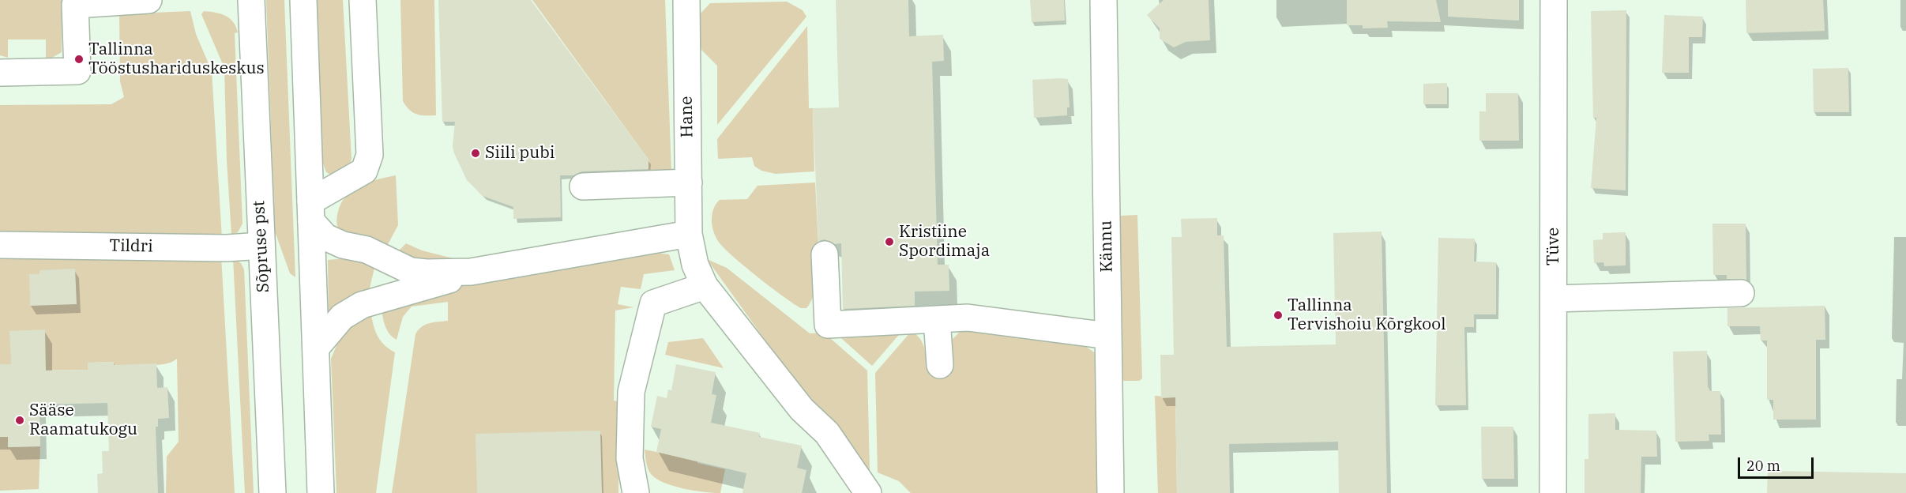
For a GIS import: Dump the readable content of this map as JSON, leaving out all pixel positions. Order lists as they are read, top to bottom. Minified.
{"streets":{"street":["Hane","Tildri","Sõpruse pst","Kännu","Tüve"]},"crossings":[["Tildri","Sõpruse pst"]],"places":["Tallinna Tööstushariduskeskus","Siili pubi","Kristiine Spordimaja","Tallinna Tervishoiu Kõrgkool","Sääse Raamatukogu"],"scale_bar":"20 m"}
